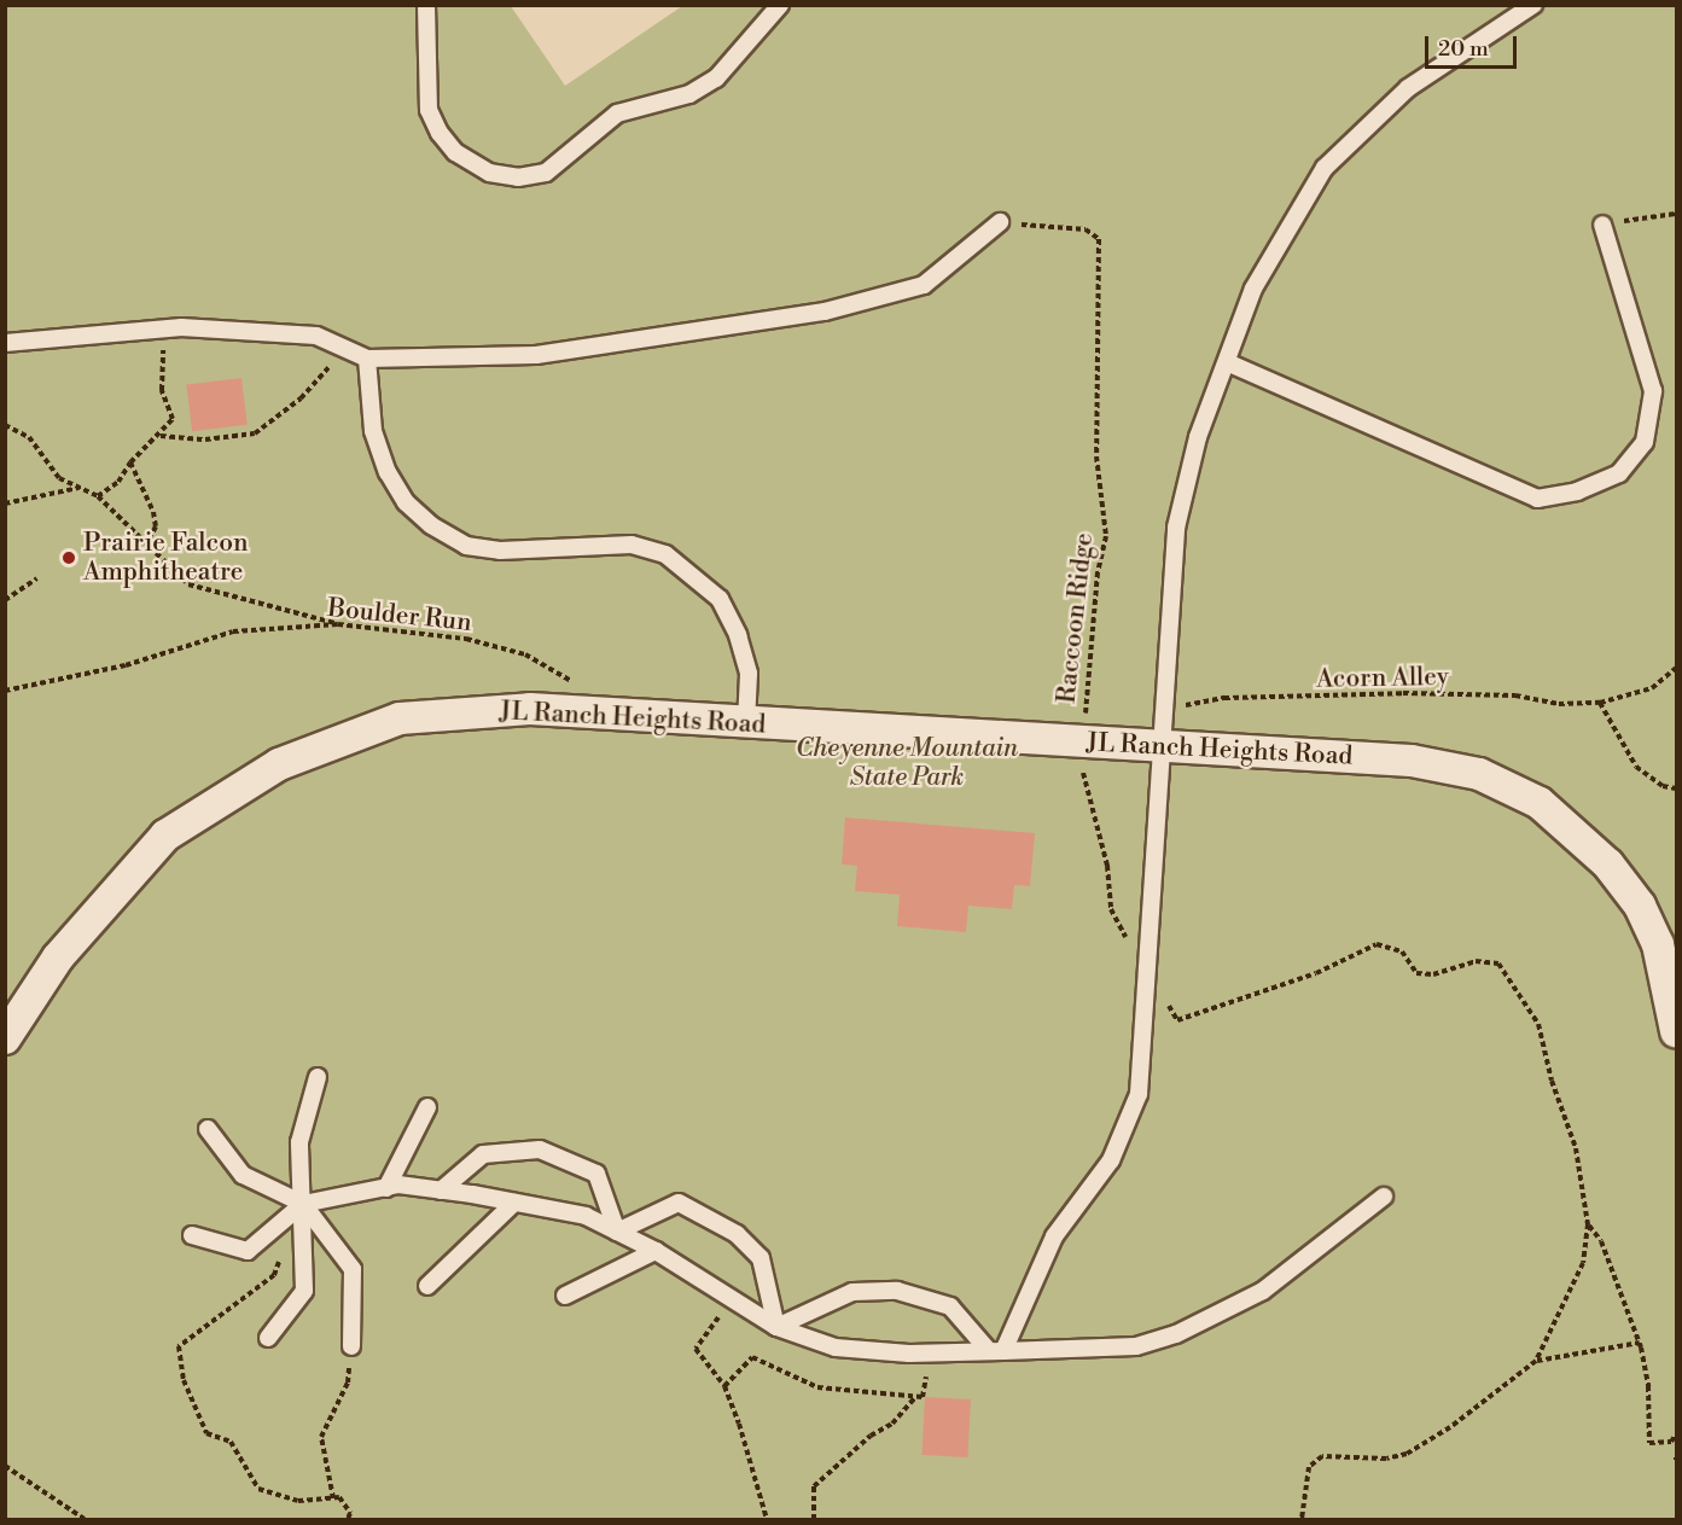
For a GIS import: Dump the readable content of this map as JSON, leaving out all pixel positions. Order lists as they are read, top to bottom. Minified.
{"streets":{"street":["JL Ranch Heights Road"],"path":["Boulder Run","Raccoon Ridge","Acorn Alley"]},"crossings":[["Boulder Run","JL Ranch Heights Road"],["Raccoon Ridge","JL Ranch Heights Road"]],"parks":["Cheyenne Mountain State Park"],"places":["Prairie Falcon Amphitheatre"],"scale_bar":"20 m"}
